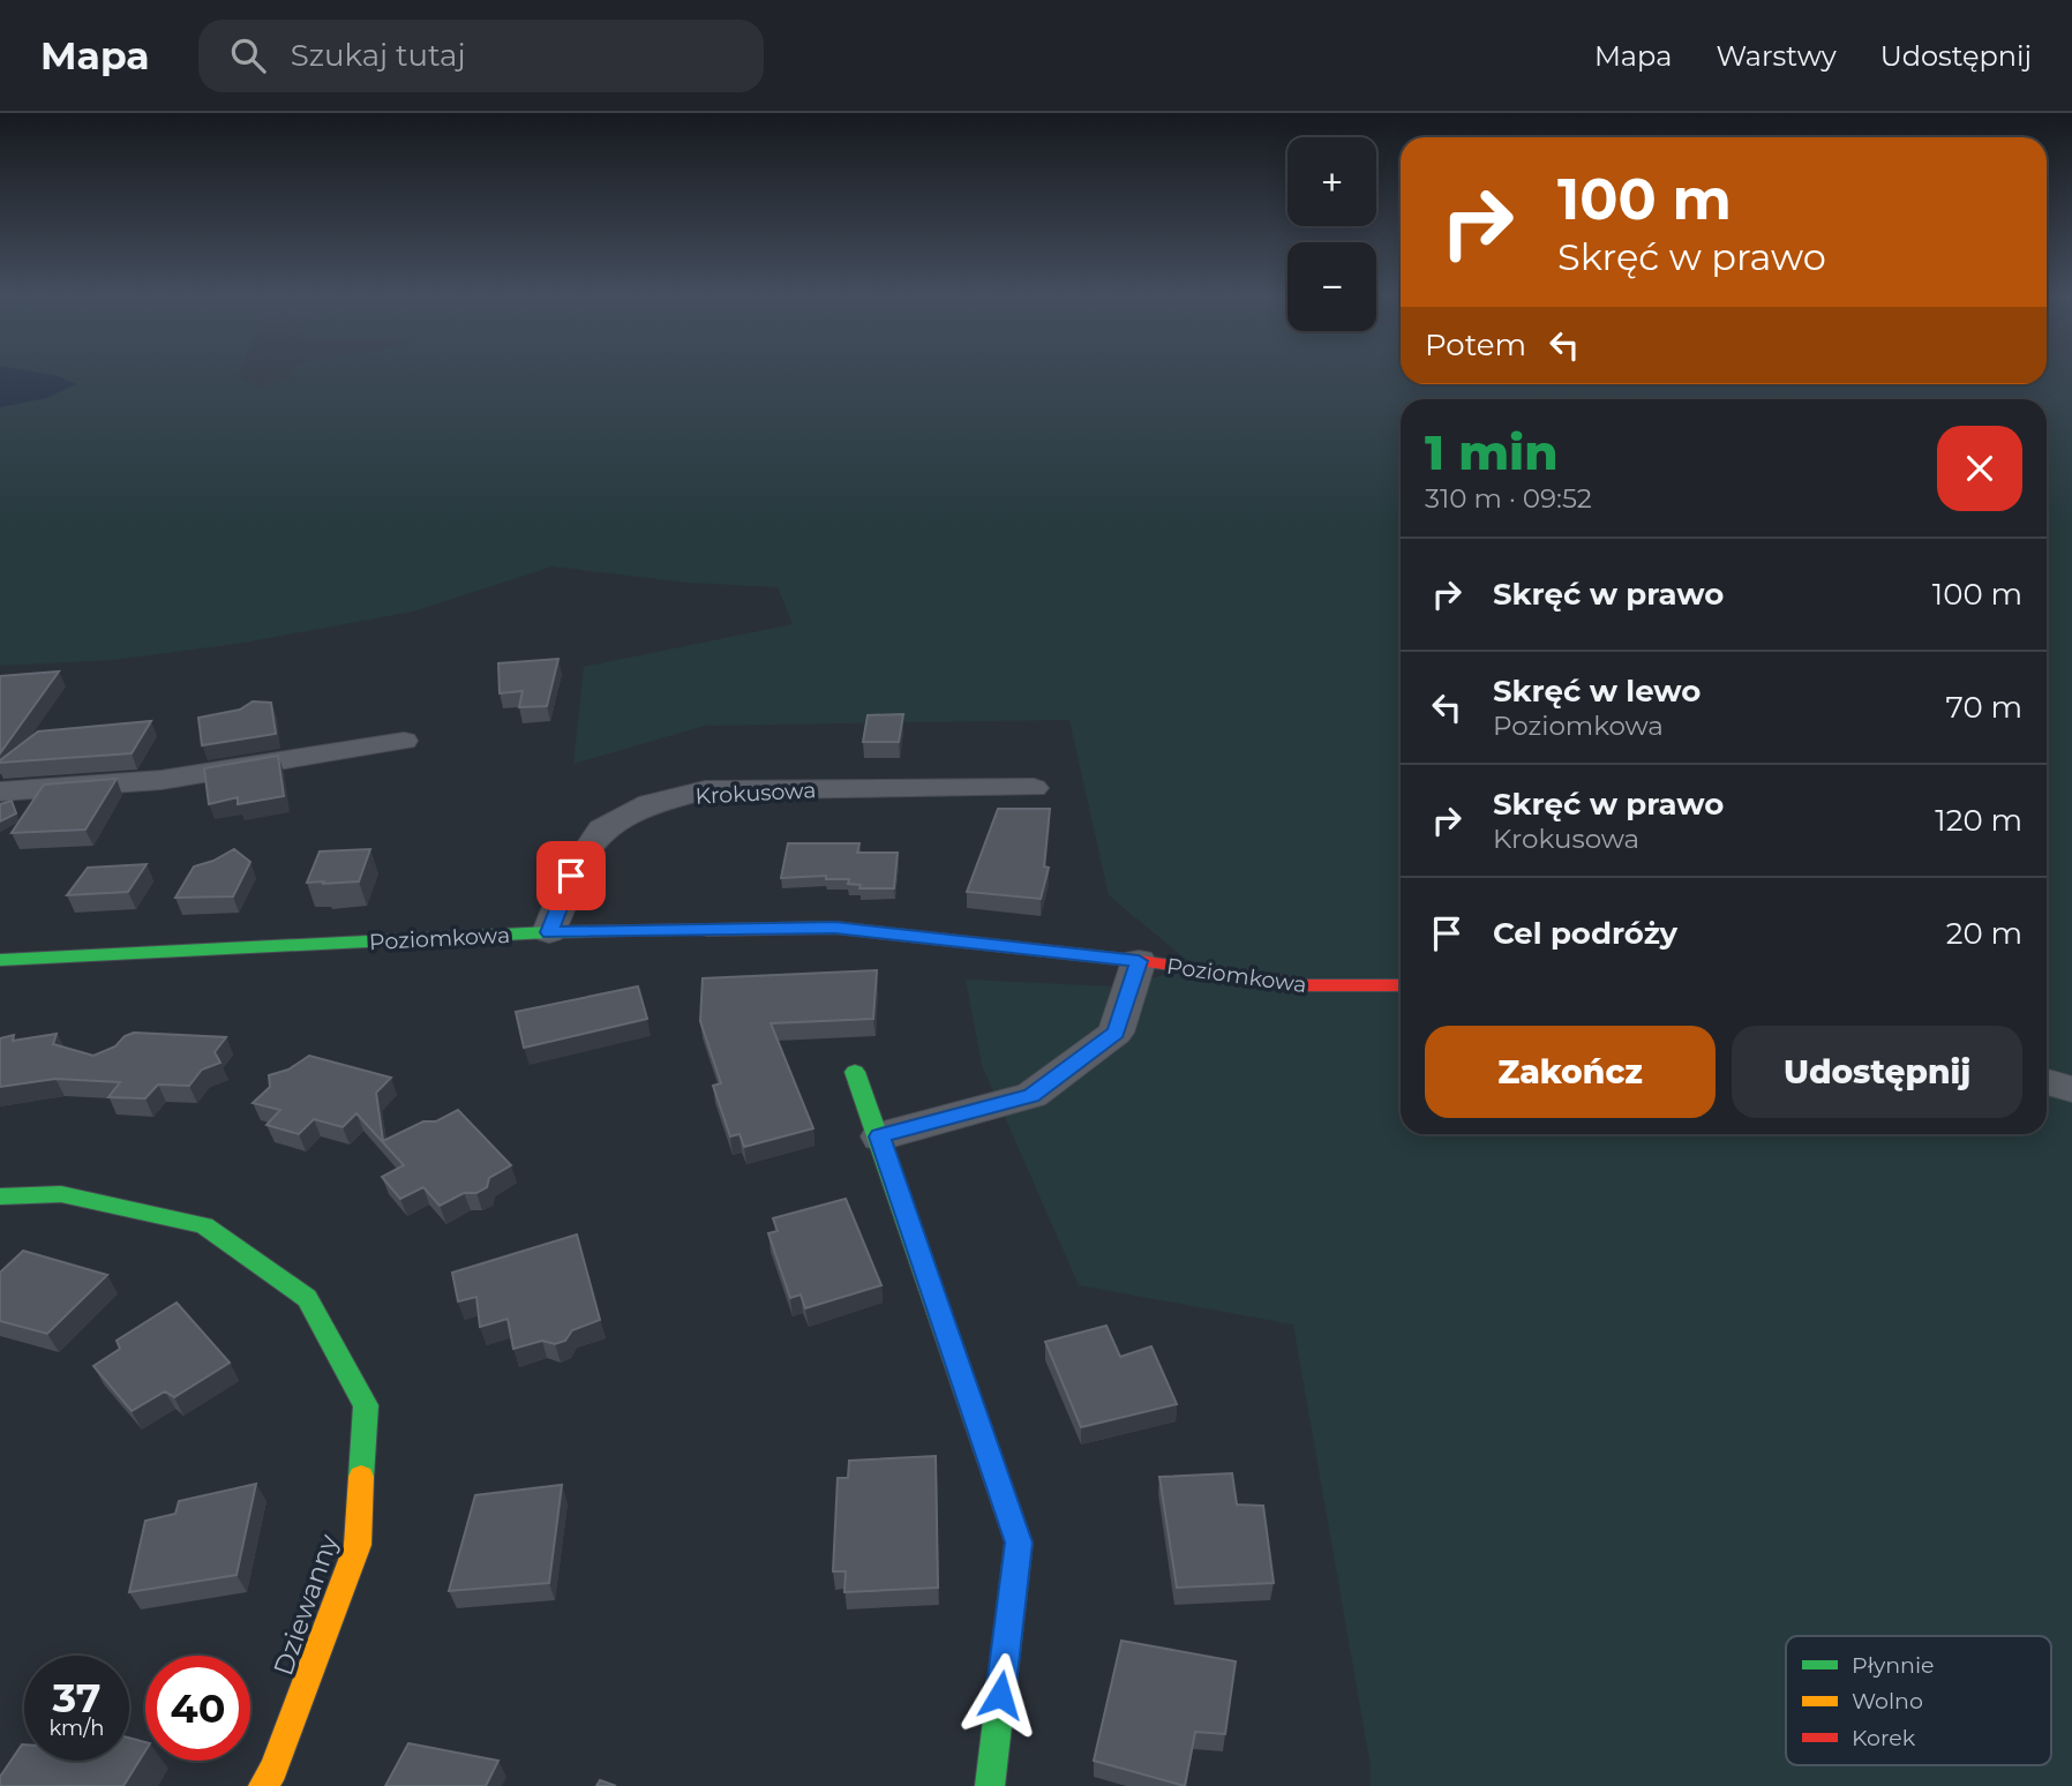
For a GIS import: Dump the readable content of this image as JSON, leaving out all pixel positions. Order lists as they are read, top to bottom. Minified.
{"streets":{"street":["Krokusowa","Poziomkowa","Dziewanny"]},"crossings":[["Krokusowa","Poziomkowa"]],"legend":["Płynnie","Wolno","Korek"],"page":{"header":"Mapa","search":"Szukaj tutaj","nav":["Mapa","Warstwy","Udostępnij"],"map_buttons":["+","−"],"turn":["100 m","Skręć w prawo"],"then":"Potem","heading":["1 min","310 m · 09:52"],"list":[{"name":"Skręć w prawo","value":"100 m"},{"name":"Skręć w lewo","note":"Poziomkowa","value":"70 m"},{"name":"Skręć w prawo","note":"Krokusowa","value":"120 m"},{"name":"Cel podróży","value":"20 m"}],"buttons":["Zakończ","Udostępnij"],"speed":"37 km/h","limit":"40"}}
